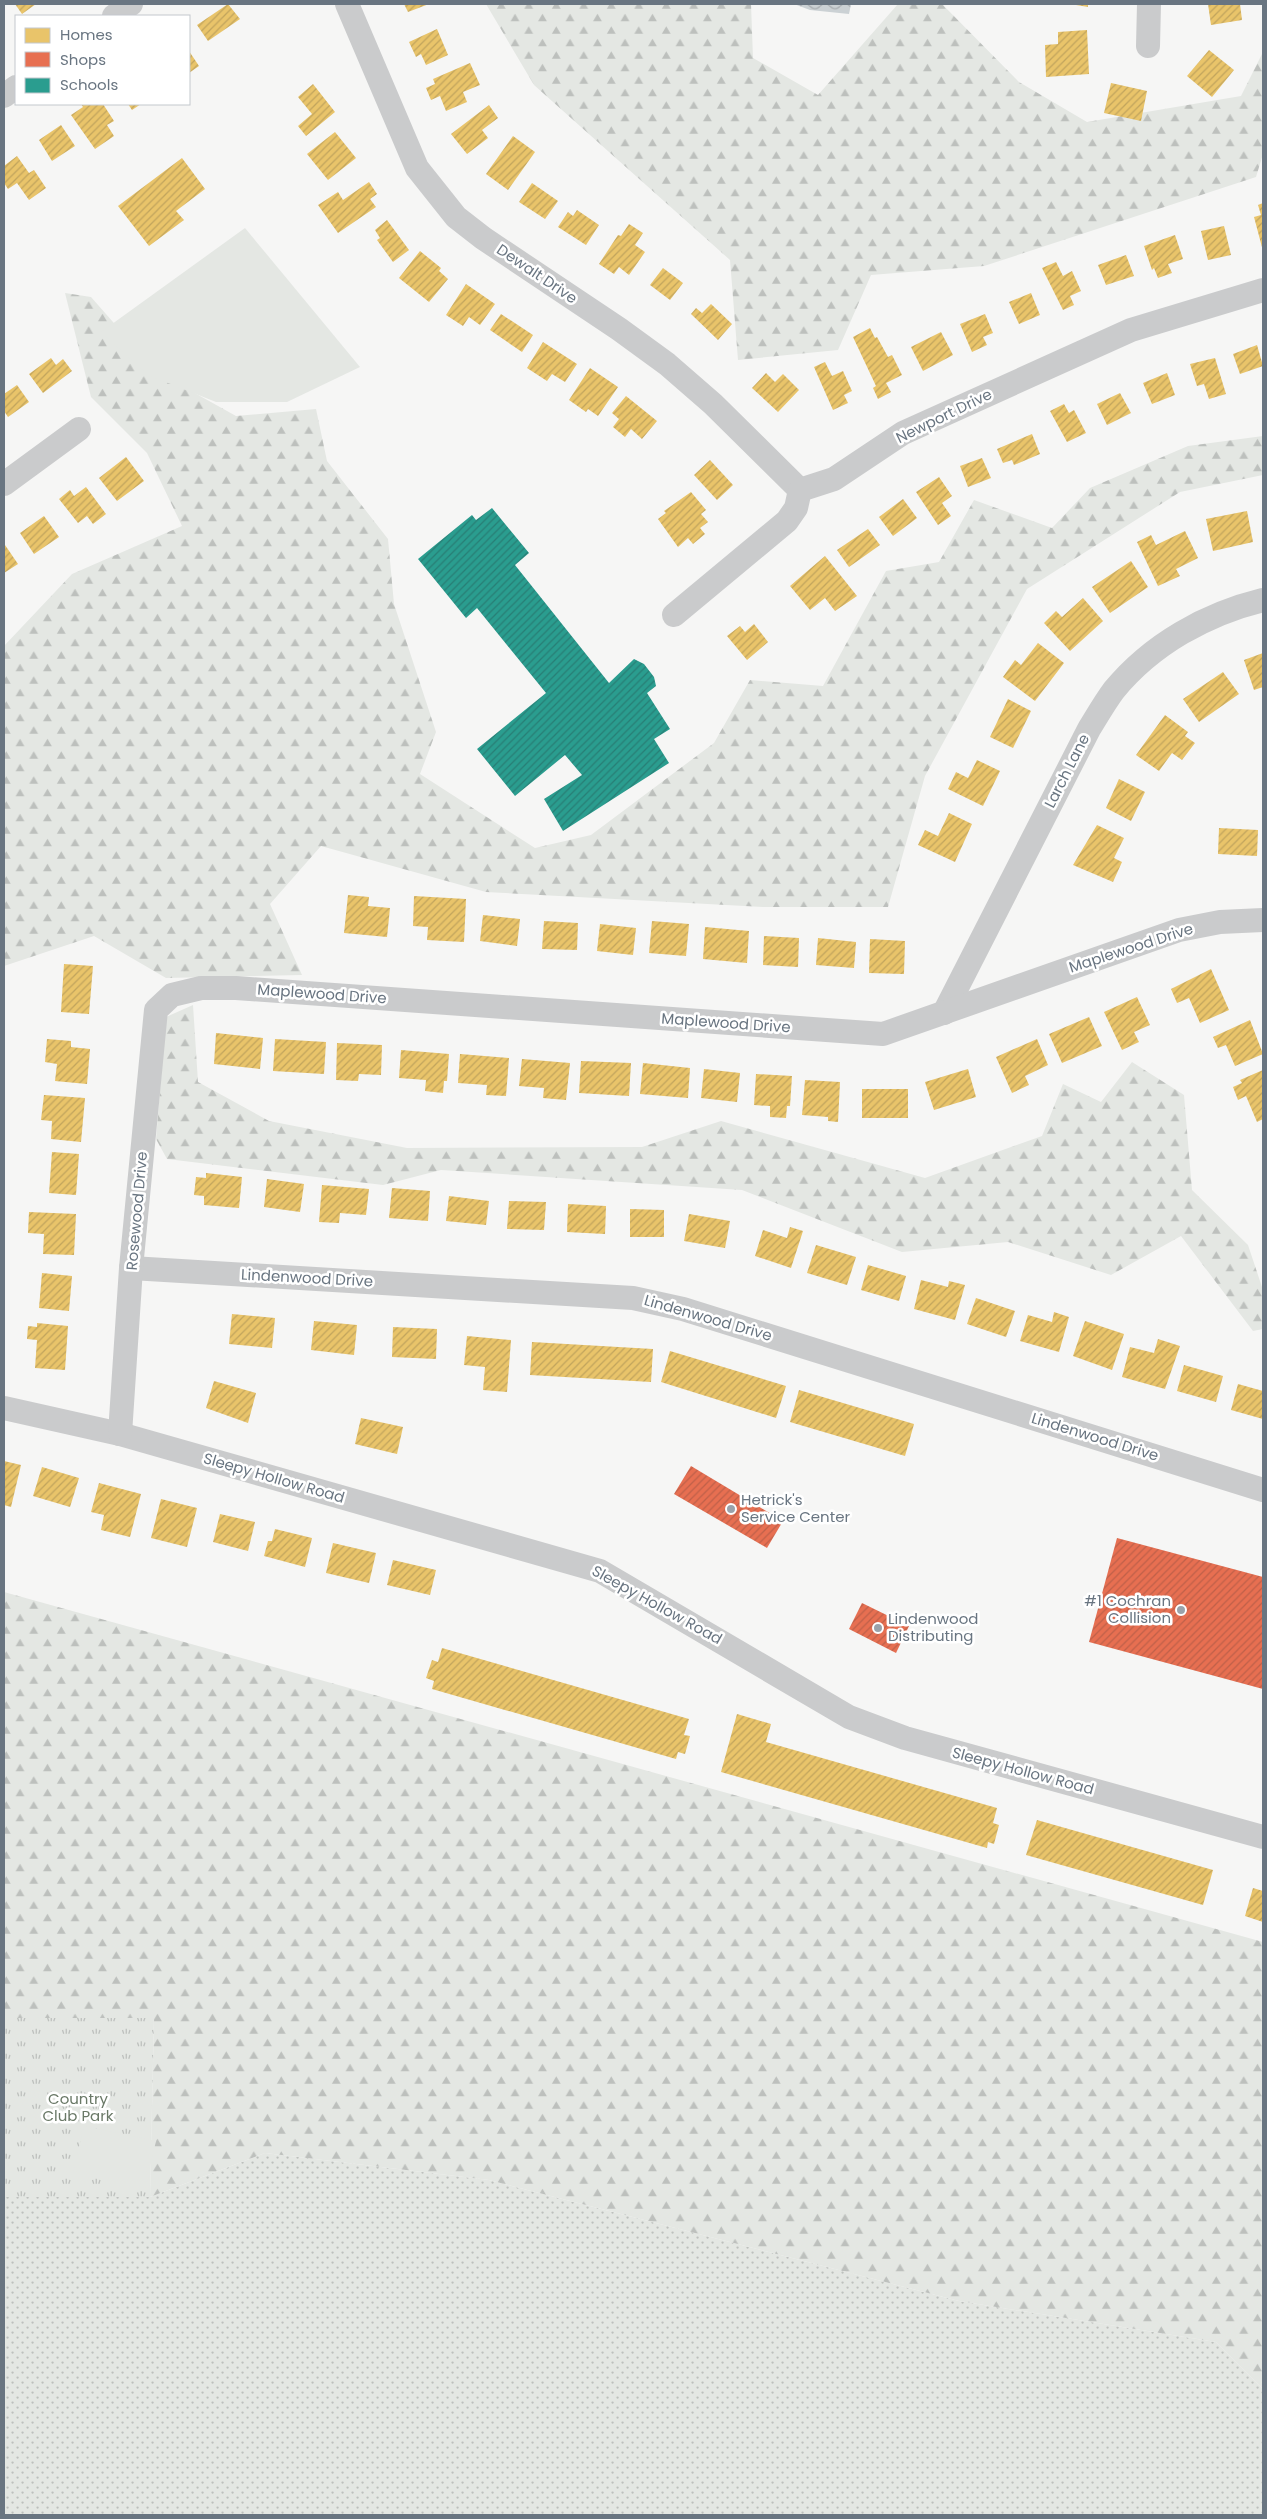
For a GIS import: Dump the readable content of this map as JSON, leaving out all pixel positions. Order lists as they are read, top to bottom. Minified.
{"streets":{"street":["Dewalt Drive","Newport Drive","Larch Lane","Maplewood Drive","Rosewood Drive","Lindenwood Drive","Sleepy Hollow Road"]},"crossings":[["Dewalt Drive","Newport Drive"],["Larch Lane","Maplewood Drive"],["Maplewood Drive","Rosewood Drive"],["Rosewood Drive","Lindenwood Drive"],["Rosewood Drive","Sleepy Hollow Road"]],"parks":["Country Club Park"],"places":["Hetrick's Service Center","#1 Cochran Collision","Lindenwood Distributing"],"legend":["Homes","Shops","Schools"]}
